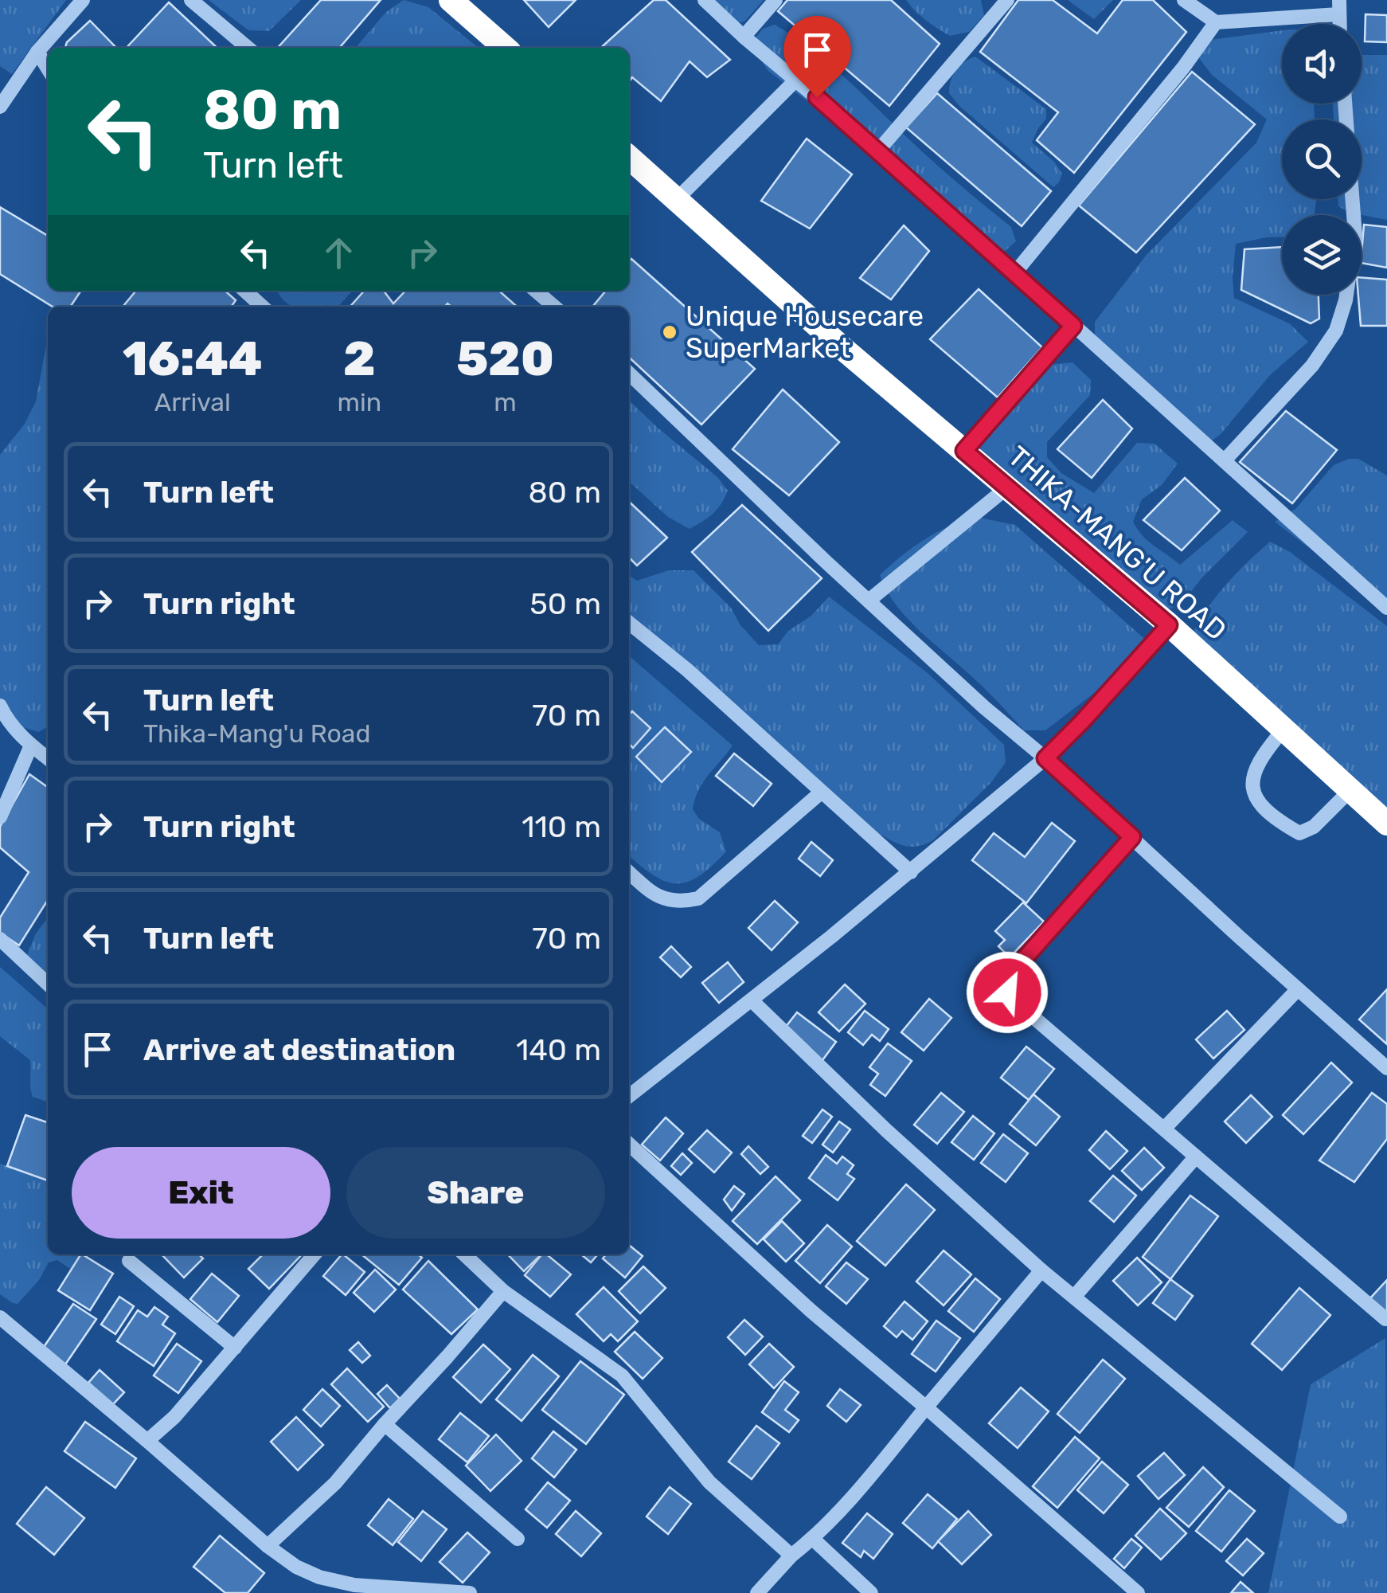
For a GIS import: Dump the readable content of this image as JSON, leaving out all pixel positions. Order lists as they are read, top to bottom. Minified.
{"streets":{"highway":["THIKA-MANG'U ROAD"]},"places":["Unique Housecare SuperMarket"],"page":{"turn":["80 m","Turn left"],"eta":["16:44","Arrival","2","min","520","m"],"list":[{"name":"Turn left","value":"80 m"},{"name":"Turn right","value":"50 m"},{"name":"Turn left","note":"Thika-Mang'u Road","value":"70 m"},{"name":"Turn right","value":"110 m"},{"name":"Turn left","value":"70 m"},{"name":"Arrive at destination","value":"140 m"}],"buttons":["Exit","Share"]}}
